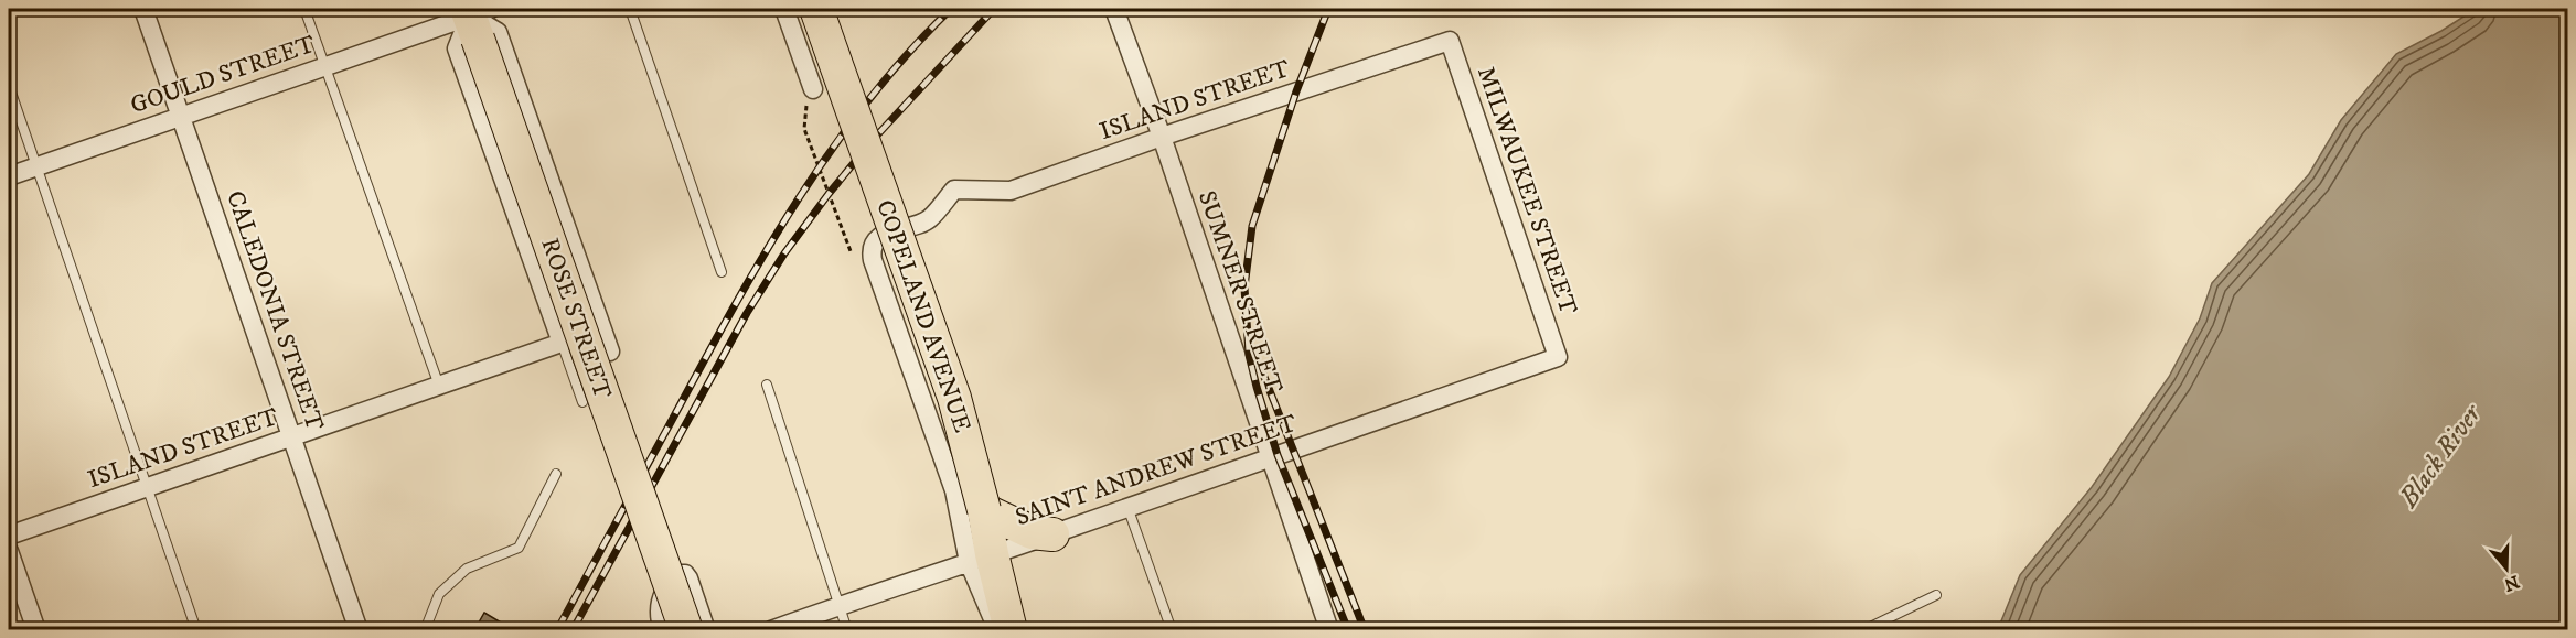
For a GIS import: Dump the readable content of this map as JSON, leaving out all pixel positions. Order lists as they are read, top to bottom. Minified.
{"streets":{"highway":["COPELAND AVENUE","ROSE STREET"],"street":["GOULD STREET","ISLAND STREET","MILWAUKEE STREET","SUMNER STREET","CALEDONIA STREET","SAINT ANDREW STREET"]},"crossings":[["GOULD STREET","CALEDONIA STREET"],["GOULD STREET","ROSE STREET"],["ISLAND STREET","MILWAUKEE STREET"],["ISLAND STREET","SUMNER STREET"],["ISLAND STREET","CALEDONIA STREET"],["ISLAND STREET","COPELAND AVENUE"],["ISLAND STREET","SAINT ANDREW STREET"],["MILWAUKEE STREET","SAINT ANDREW STREET"],["SUMNER STREET","SAINT ANDREW STREET"],["COPELAND AVENUE","SAINT ANDREW STREET"]],"water":["Black River"],"north":"bottom"}
